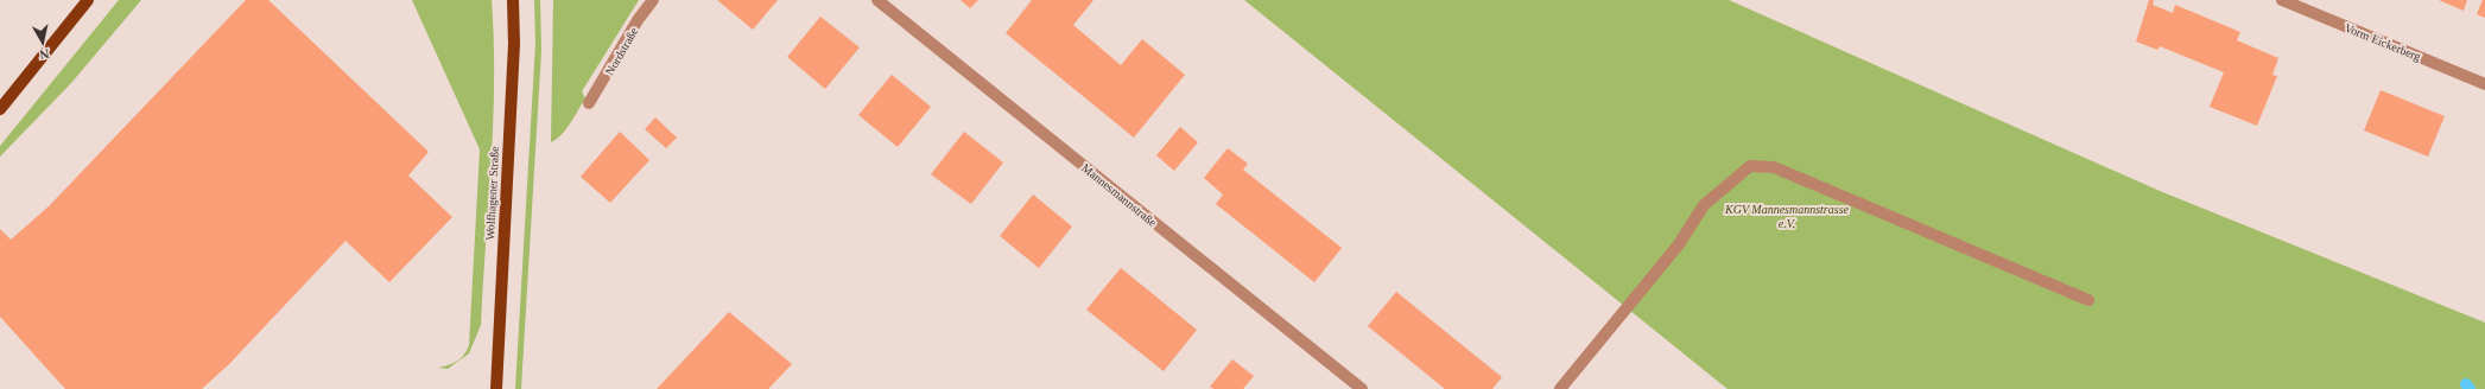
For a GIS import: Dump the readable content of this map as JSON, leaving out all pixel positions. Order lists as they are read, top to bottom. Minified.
{"streets":{"main road":["Wolfhagener Straße"],"street":["Vorm Eickerberg","Nordstraße","Mannesmannstraße"]},"parks":["KGV Mannesmannstrasse e.V."],"north":"bottom"}
